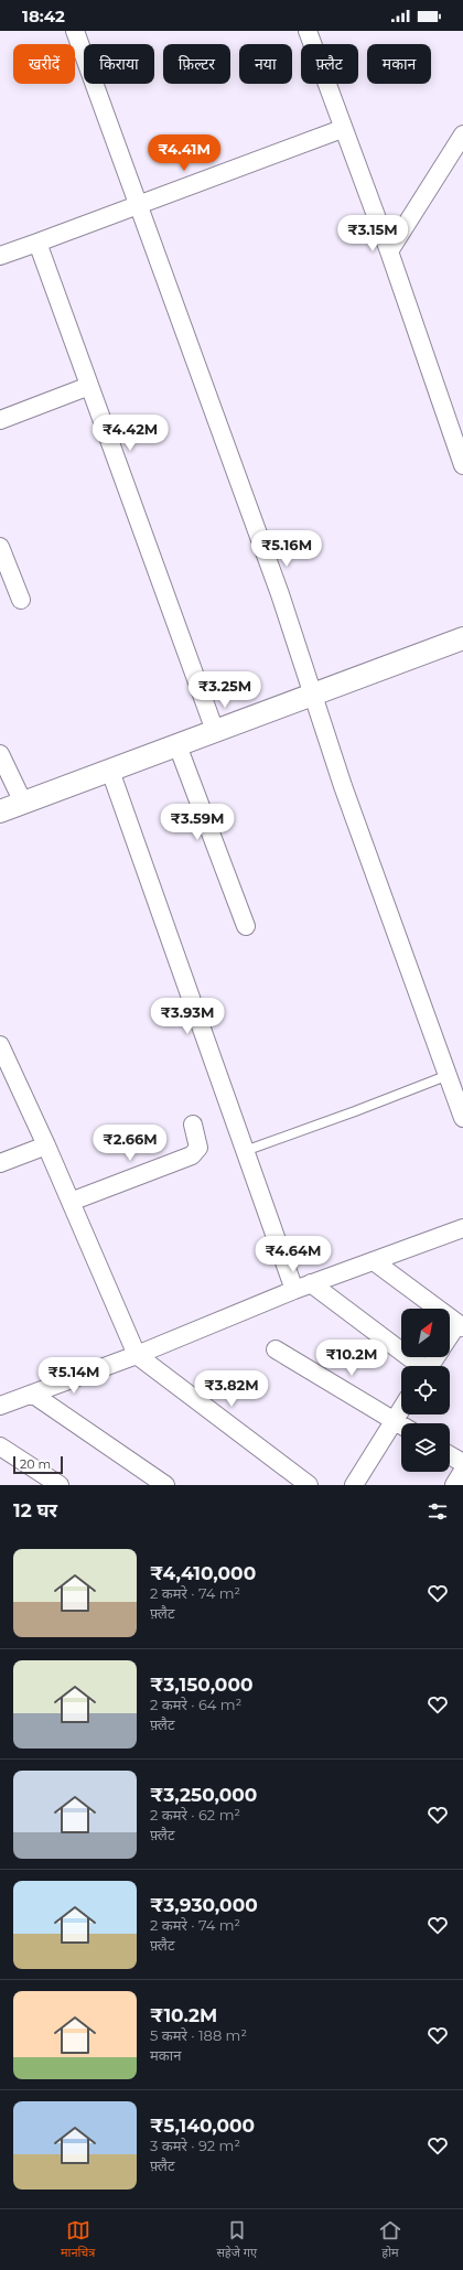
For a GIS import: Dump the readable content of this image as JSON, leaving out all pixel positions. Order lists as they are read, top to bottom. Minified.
{"scale_bar":"20 m","north":"top right","page":{"status":"18:42","chip":["खरीदें","किराया","फ़िल्टर","नया","फ़्लैट","मकान"],"price":["₹4.41M","₹3.15M","₹4.42M","₹5.16M","₹3.25M","₹3.59M","₹3.93M","₹2.66M","₹4.64M","₹10.2M","₹5.14M","₹3.82M"],"scale":"20 m","heading":"12 घर","list":[{"name":"₹4,410,000","note":"2 कमरे · 74 m² · फ़्लैट"},{"name":"₹3,150,000","note":"2 कमरे · 64 m² · फ़्लैट"},{"name":"₹3,250,000","note":"2 कमरे · 62 m² · फ़्लैट"},{"name":"₹3,930,000","note":"2 कमरे · 74 m² · फ़्लैट"},{"name":"₹10.2M","note":"5 कमरे · 188 m² · मकान"},{"name":"₹5,140,000","note":"3 कमरे · 92 m² · फ़्लैट"}],"tabs":["मानचित्र","सहेजे गए","होम"]}}
